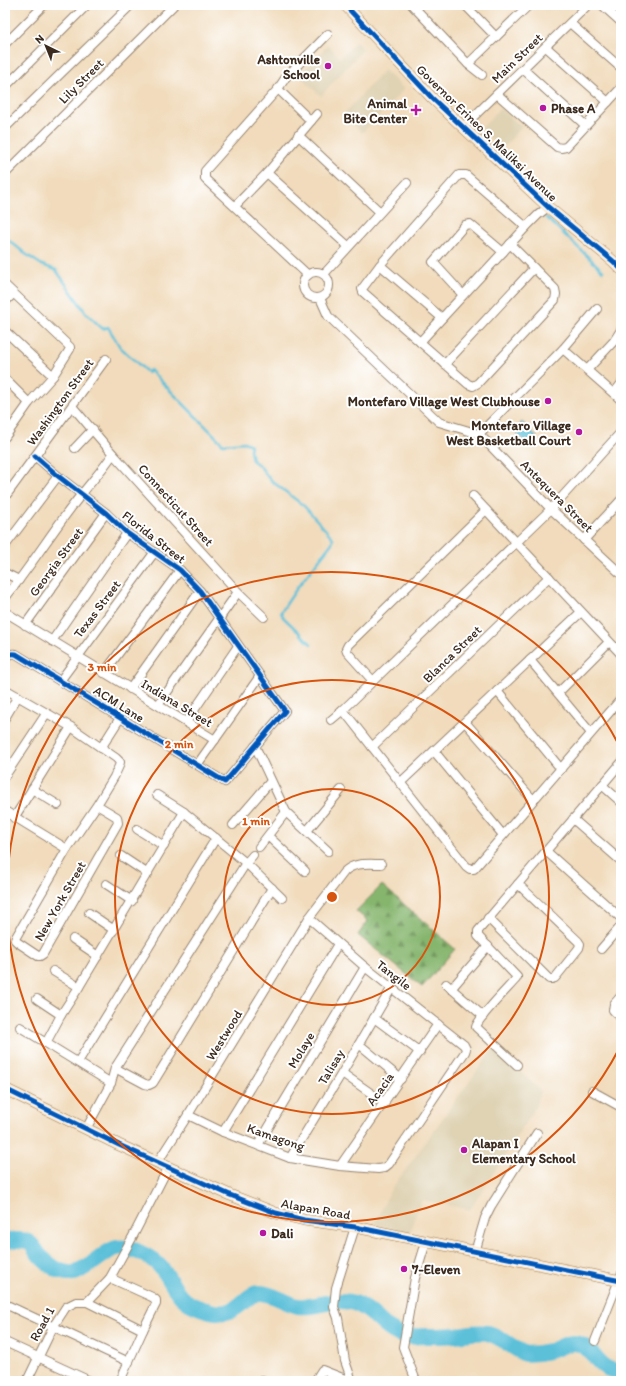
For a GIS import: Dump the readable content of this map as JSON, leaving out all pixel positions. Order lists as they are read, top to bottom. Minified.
{"streets":{"street":["Main Street","Lily Street","Governor Erineo S. Maliksi Avenue","Washington Street","Antequera Street","Connecticut Street","Florida Street","Georgia Street","Texas Street","Blanca Street","Indiana Street","ACM Lane","New York Street","Tangile","Westwood","Molaye","Talisay","Acacia","Kamagong","Alapan Road","Road 1"]},"crossings":[["Main Street","Governor Erineo S. Maliksi Avenue"],["Washington Street","Connecticut Street"],["Washington Street","Florida Street"],["Florida Street","Georgia Street"],["Florida Street","Texas Street"],["Florida Street","ACM Lane"],["Georgia Street","Indiana Street"],["Texas Street","Indiana Street"],["Texas Street","ACM Lane"],["Tangile","Westwood"],["Tangile","Molaye"],["Tangile","Talisay"],["Tangile","Acacia"],["Tangile","Kamagong"],["Westwood","Kamagong"],["Westwood","Alapan Road"],["Molaye","Kamagong"],["Talisay","Kamagong"],["Acacia","Kamagong"]],"places":{"other":["Ashtonville School","Phase A","Montefaro Village West Clubhouse","Montefaro Village West Basketball Court","Alapan I Elementary School","Dali","7-Eleven"],"health":["Animal Bite Center"]},"north":"top left","rings":["3 min","2 min","1 min"]}
